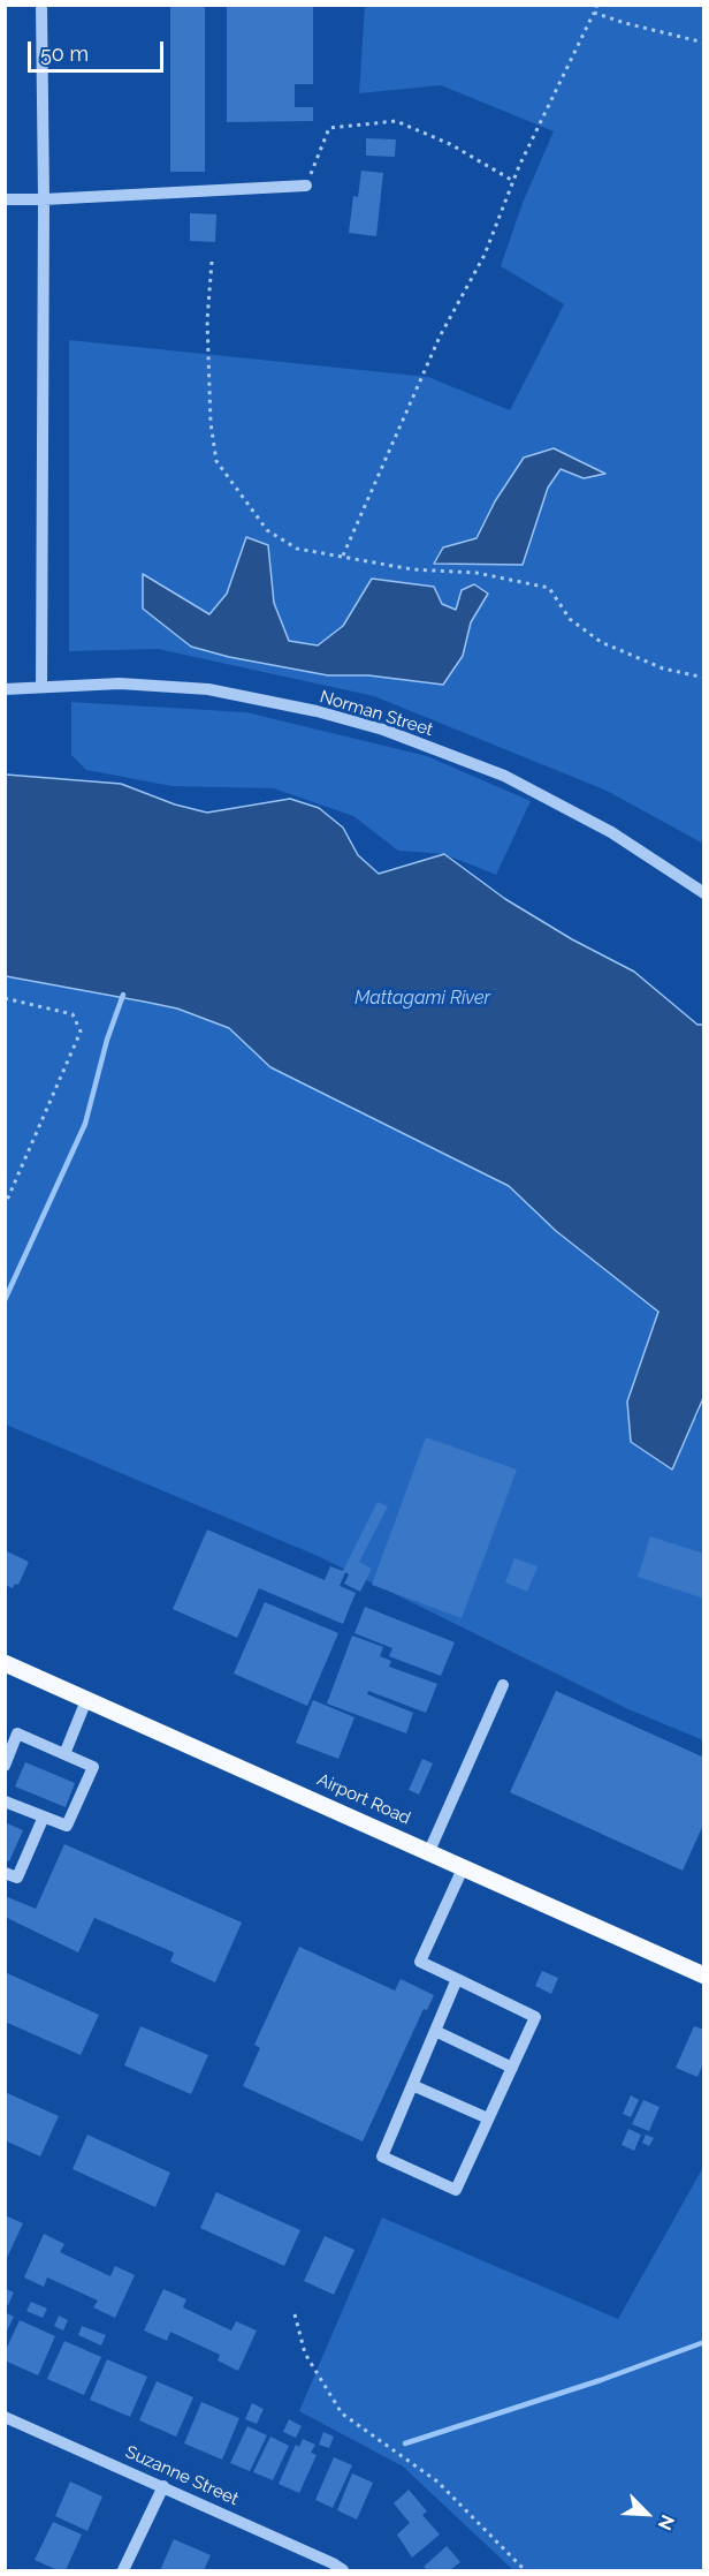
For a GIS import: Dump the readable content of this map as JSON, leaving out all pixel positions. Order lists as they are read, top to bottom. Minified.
{"streets":{"main road":["Airport Road"],"street":["Norman Street","Suzanne Street"]},"water":["Mattagami River"],"scale_bar":"50 m","north":"bottom right"}
